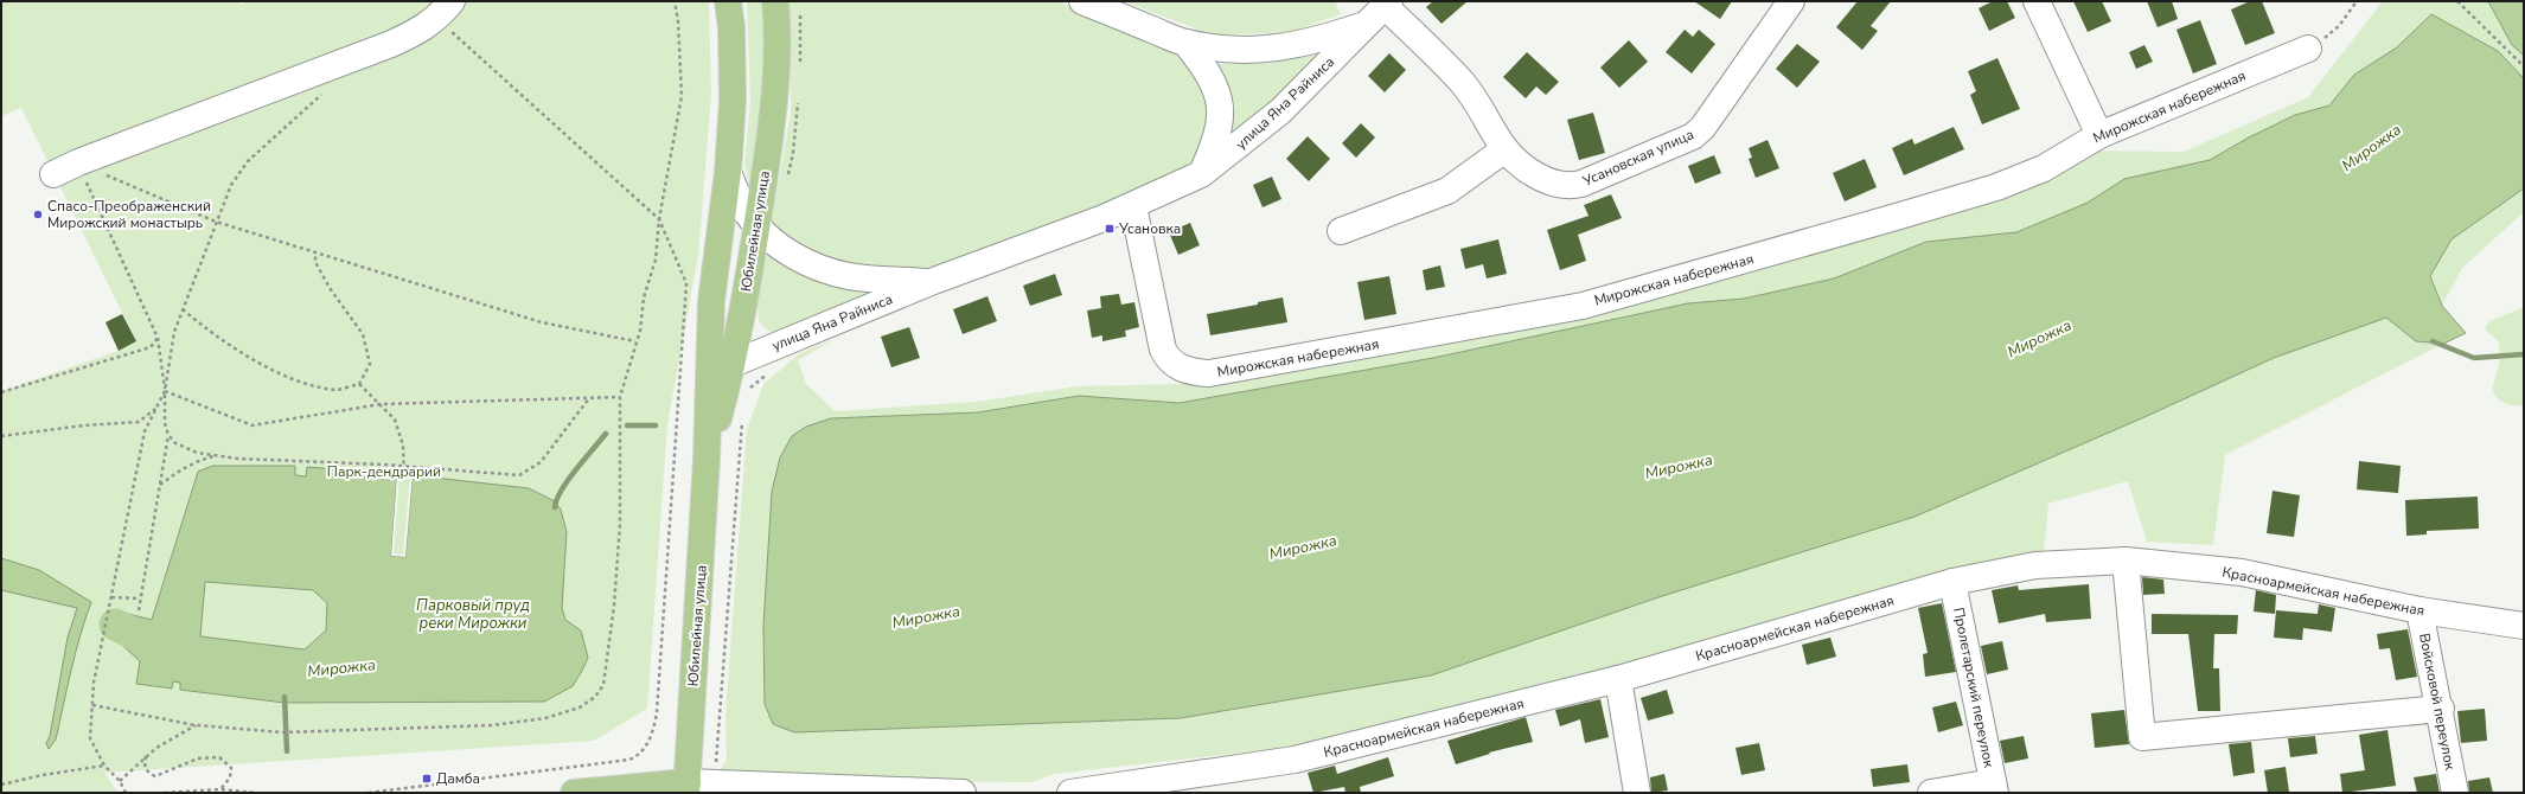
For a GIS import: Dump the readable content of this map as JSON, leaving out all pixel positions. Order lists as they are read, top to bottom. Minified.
{"streets":{"main road":["Юбилейная улица"],"street":["улица Яна Райниса","Мирожская набережная","Усановская улица","Красноармейская набережная","Пролетарский переулок","Войсковой переулок"]},"crossings":[["улица Яна Райниса","Мирожская набережная"],["улица Яна Райниса","Усановская улица"],["улица Яна Райниса","Юбилейная улица"],["Красноармейская набережная","Пролетарский переулок"],["Красноармейская набережная","Войсковой переулок"]],"water":["Мирожка","Парковый пруд реки Мирожки"],"parks":["Парк-дендрарий"],"places":{"other":["Спасо-Преображенский Мирожский монастырь"],"transit":["Усановка","Дамба"]}}
